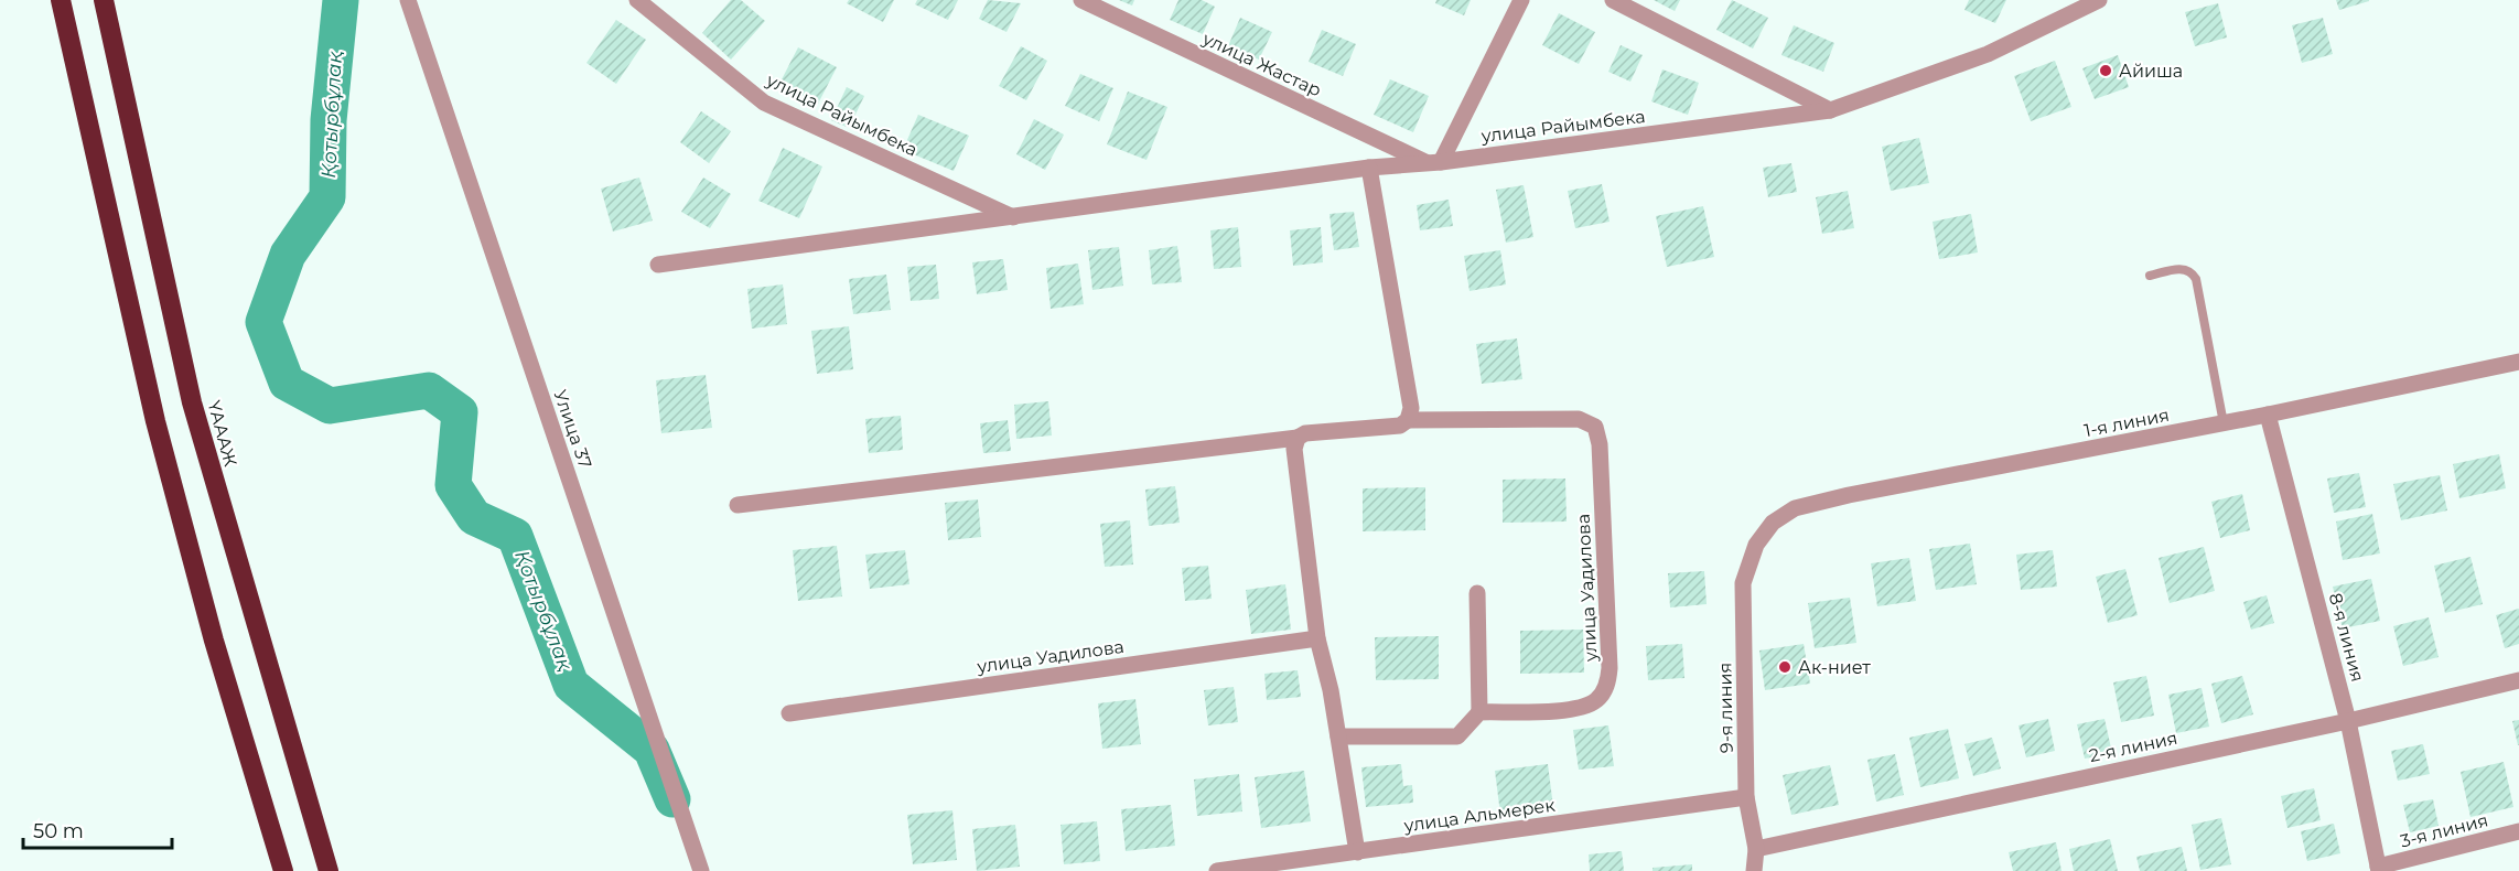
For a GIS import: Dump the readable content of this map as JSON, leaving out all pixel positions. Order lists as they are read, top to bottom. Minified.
{"streets":{"highway":["ҮАААЖ"],"street":["улица Жастар","улица Райымбека","1-я линия","Улица 37","улица Уадилова","8-я линия","9-я линия","2-я линия","улица Альмерек","3-я линия"]},"crossings":[["улица Жастар","улица Райымбека"],["1-я линия","8-я линия"],["1-я линия","9-я линия"],["8-я линия","2-я линия"],["8-я линия","3-я линия"],["9-я линия","2-я линия"],["9-я линия","улица Альмерек"]],"water":["Қотырбұлақ"],"places":["Айиша","Ак-ниет"],"scale_bar":"50 m"}
